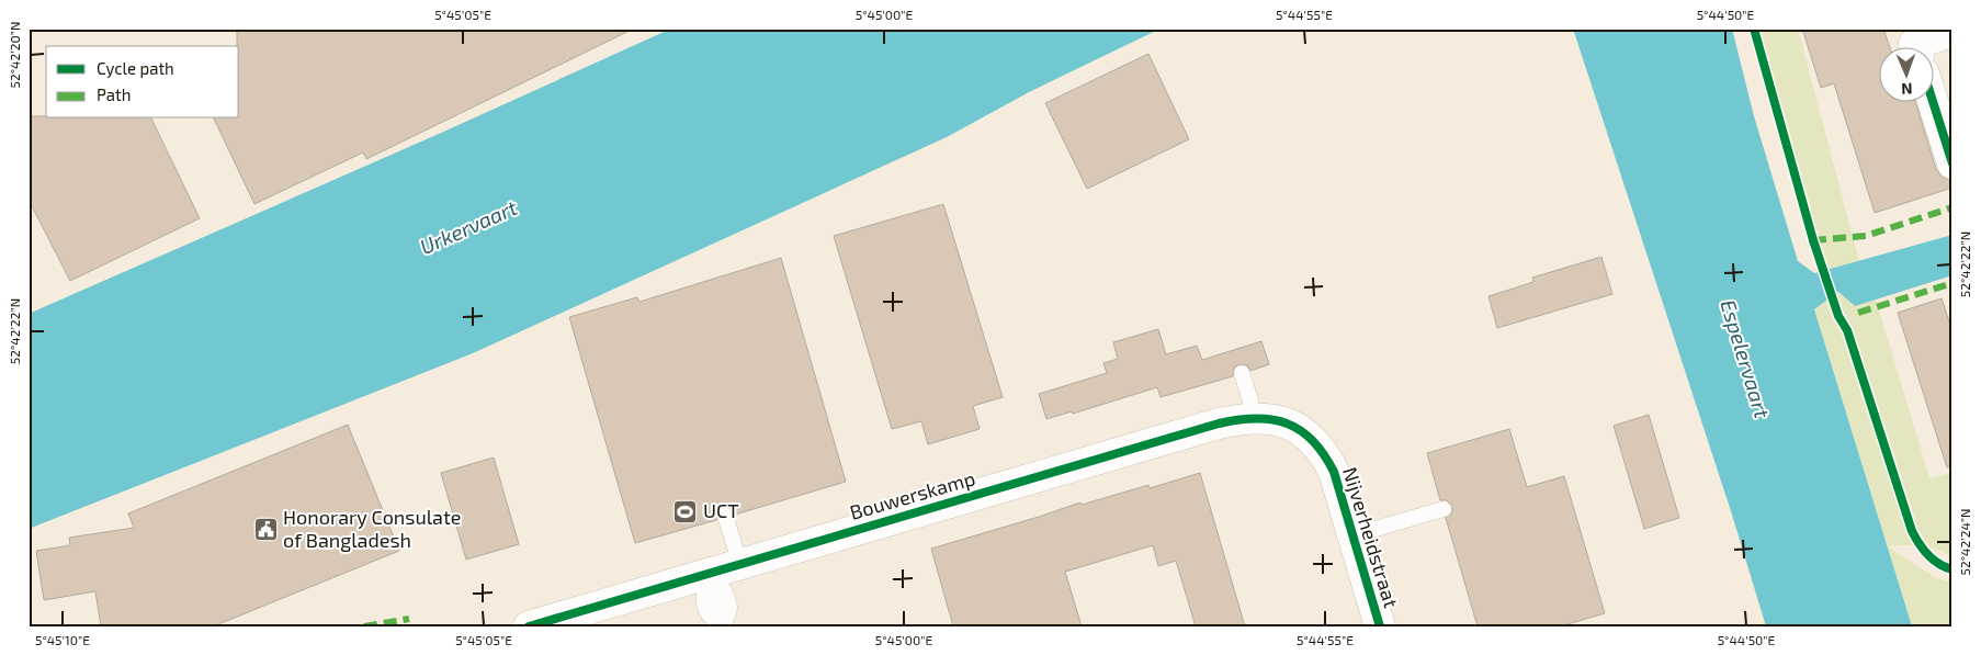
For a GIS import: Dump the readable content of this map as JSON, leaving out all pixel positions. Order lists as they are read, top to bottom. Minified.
{"streets":{"street":["Bouwerskamp","Nijverheidstraat"]},"crossings":[["Bouwerskamp","Nijverheidstraat"]],"water":["Urkervaart","Espelervaart"],"places":{"sports":["UCT"],"public building":["Honorary Consulate of Bangladesh"]},"legend":["Cycle path","Path"],"north":"bottom","coordinates":["5°45'05\"E","5°45'00\"E","5°44'55\"E","5°44'50\"E","52°42'20\"N","52°42'22\"N","52°42'24\"N","5°45'10\"E"]}
